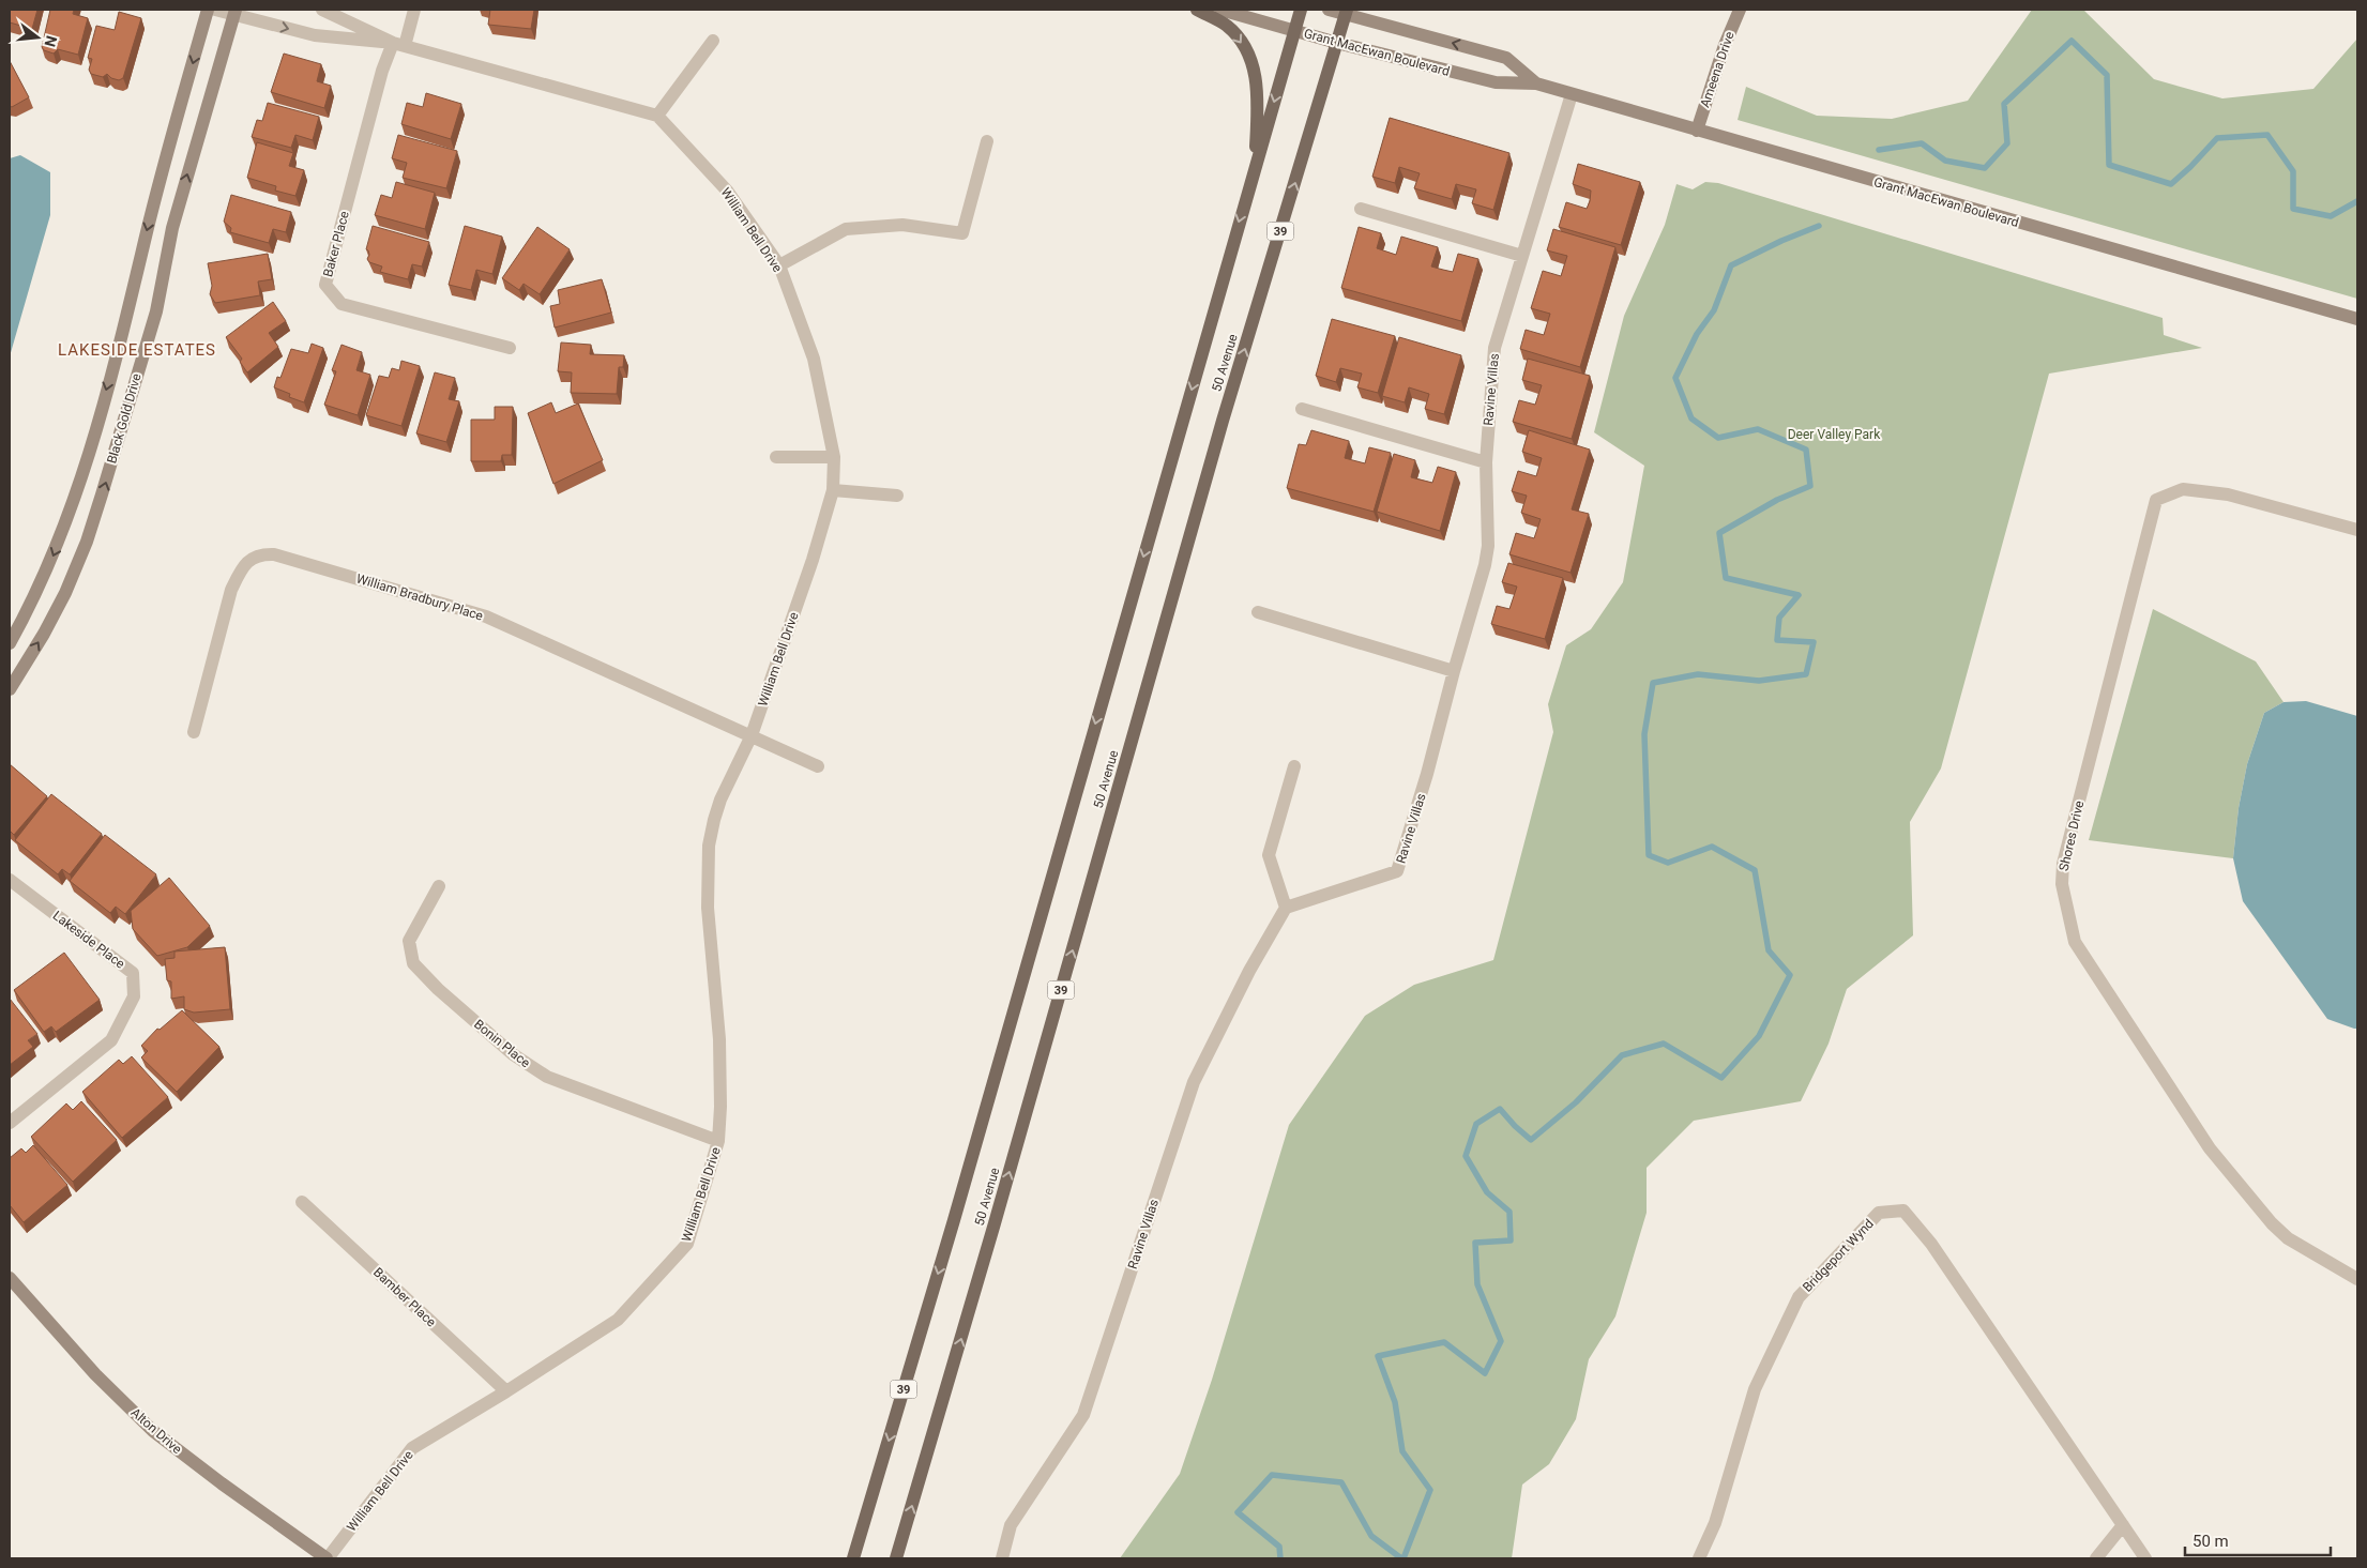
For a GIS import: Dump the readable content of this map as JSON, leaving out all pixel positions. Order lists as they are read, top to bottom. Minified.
{"streets":{"main road":["Grant MacEwan Boulevard","Ameena Drive","39","50 Avenue","Black Gold Drive","Alton Drive"],"street":["William Bell Drive","Baker Place","Ravine Villas","William Bradbury Place","Shores Drive","Lakeside Place","Bonin Place","Bridgeport Wynd","Bamber Place"]},"crossings":[["Grant MacEwan Boulevard","Ameena Drive"],["Grant MacEwan Boulevard","50 Avenue"],["Grant MacEwan Boulevard","Ravine Villas"],["William Bell Drive","William Bradbury Place"],["William Bell Drive","Bonin Place"],["William Bell Drive","Bamber Place"],["William Bell Drive","Alton Drive"]],"districts":["LAKESIDE ESTATES"],"parks":["Deer Valley Park"],"scale_bar":"50 m","north":"right"}
